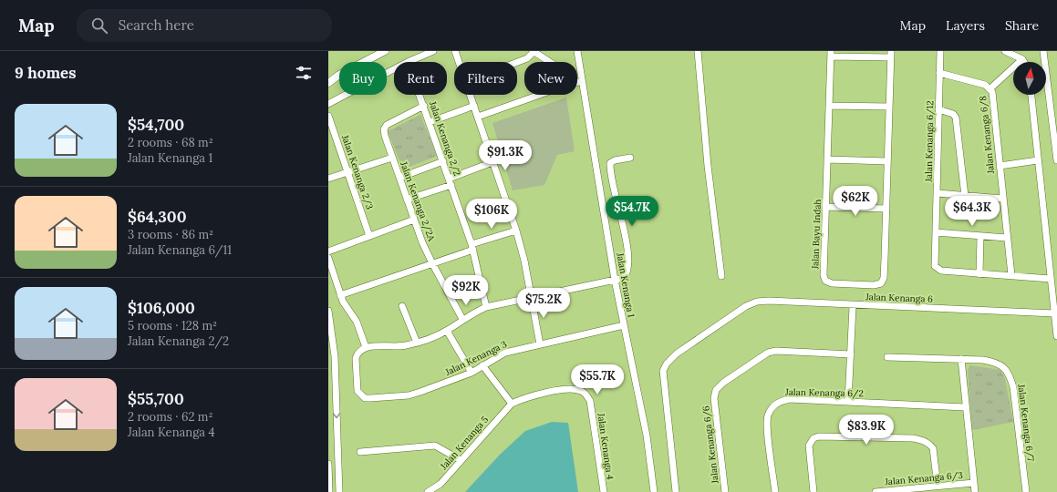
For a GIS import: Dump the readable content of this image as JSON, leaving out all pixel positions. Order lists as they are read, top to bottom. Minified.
{"streets":{"street":["Jalan Kenanga 6/8","Jalan Kenanga 2/2","Jalan Kenanga 6/12","Jalan Kenanga 2/3","Jalan Kenanga 2/2A","Jalan Bayu Indah","Jalan Kenanga 1","Jalan Kenanga 6","Jalan Kenanga 3","Jalan Kenanga 6/2","Jalan Kenanga 6/7","Jalan Kenanga 5","Jalan Kenanga 6/6","Jalan Kenanga 4","Jalan Kenanga 6/3"]},"crossings":[["Jalan Kenanga 6/8","Jalan Kenanga 6/12"],["Jalan Kenanga 2/2","Jalan Kenanga 2/2A"],["Jalan Kenanga 1","Jalan Kenanga 3"],["Jalan Kenanga 5","Jalan Kenanga 4"]],"north":"top","page":{"header":"Map","search":"Search here","nav":["Map","Layers","Share"],"heading":"9 homes","chip":["Buy","Rent","Filters","New"],"list":[{"name":"$54,700","note":"2 rooms · 68 m² · Jalan Kenanga 1"},{"name":"$64,300","note":"3 rooms · 86 m² · Jalan Kenanga 6/11"},{"name":"$106,000","note":"5 rooms · 128 m² · Jalan Kenanga 2/2"},{"name":"$55,700","note":"2 rooms · 62 m² · Jalan Kenanga 4"}],"price":["$91.3K","$62K","$54.7K","$64.3K","$106K","$92K","$75.2K","$55.7K","$83.9K"]}}
